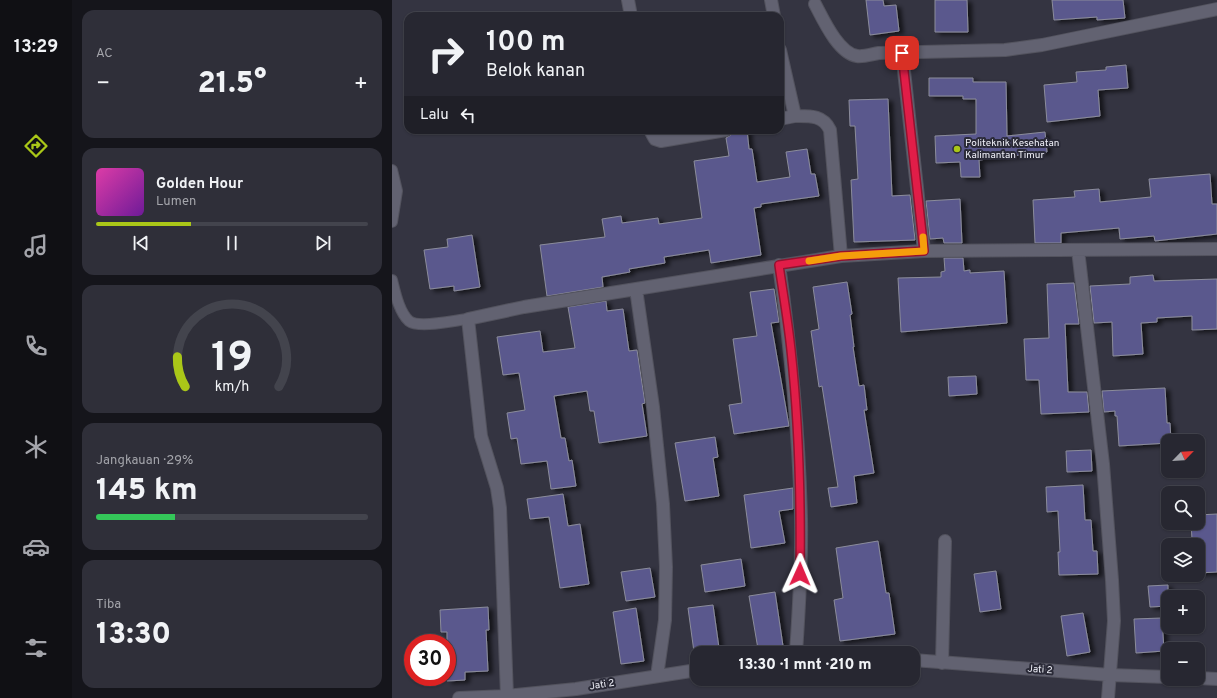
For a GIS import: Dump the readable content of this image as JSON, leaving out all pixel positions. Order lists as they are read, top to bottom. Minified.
{"streets":{"street":["Jati 2"]},"places":["Politeknik Kesehatan Kalimantan Timur"],"north":"top right","page":{"tabs":"13:29","tile":["AC",["Jangkauan · 29%","145 km"],["Tiba","13:30"]],"turn":["100 m","Belok kanan"],"heat":["−","21.5°","+"],"then":"Lalu","song":["Golden Hour","Lumen"],"map_buttons":["+","−"],"limit":"30","trip":"13:30 · 1 mnt · 210 m","gauge":["19","km/h"]}}
